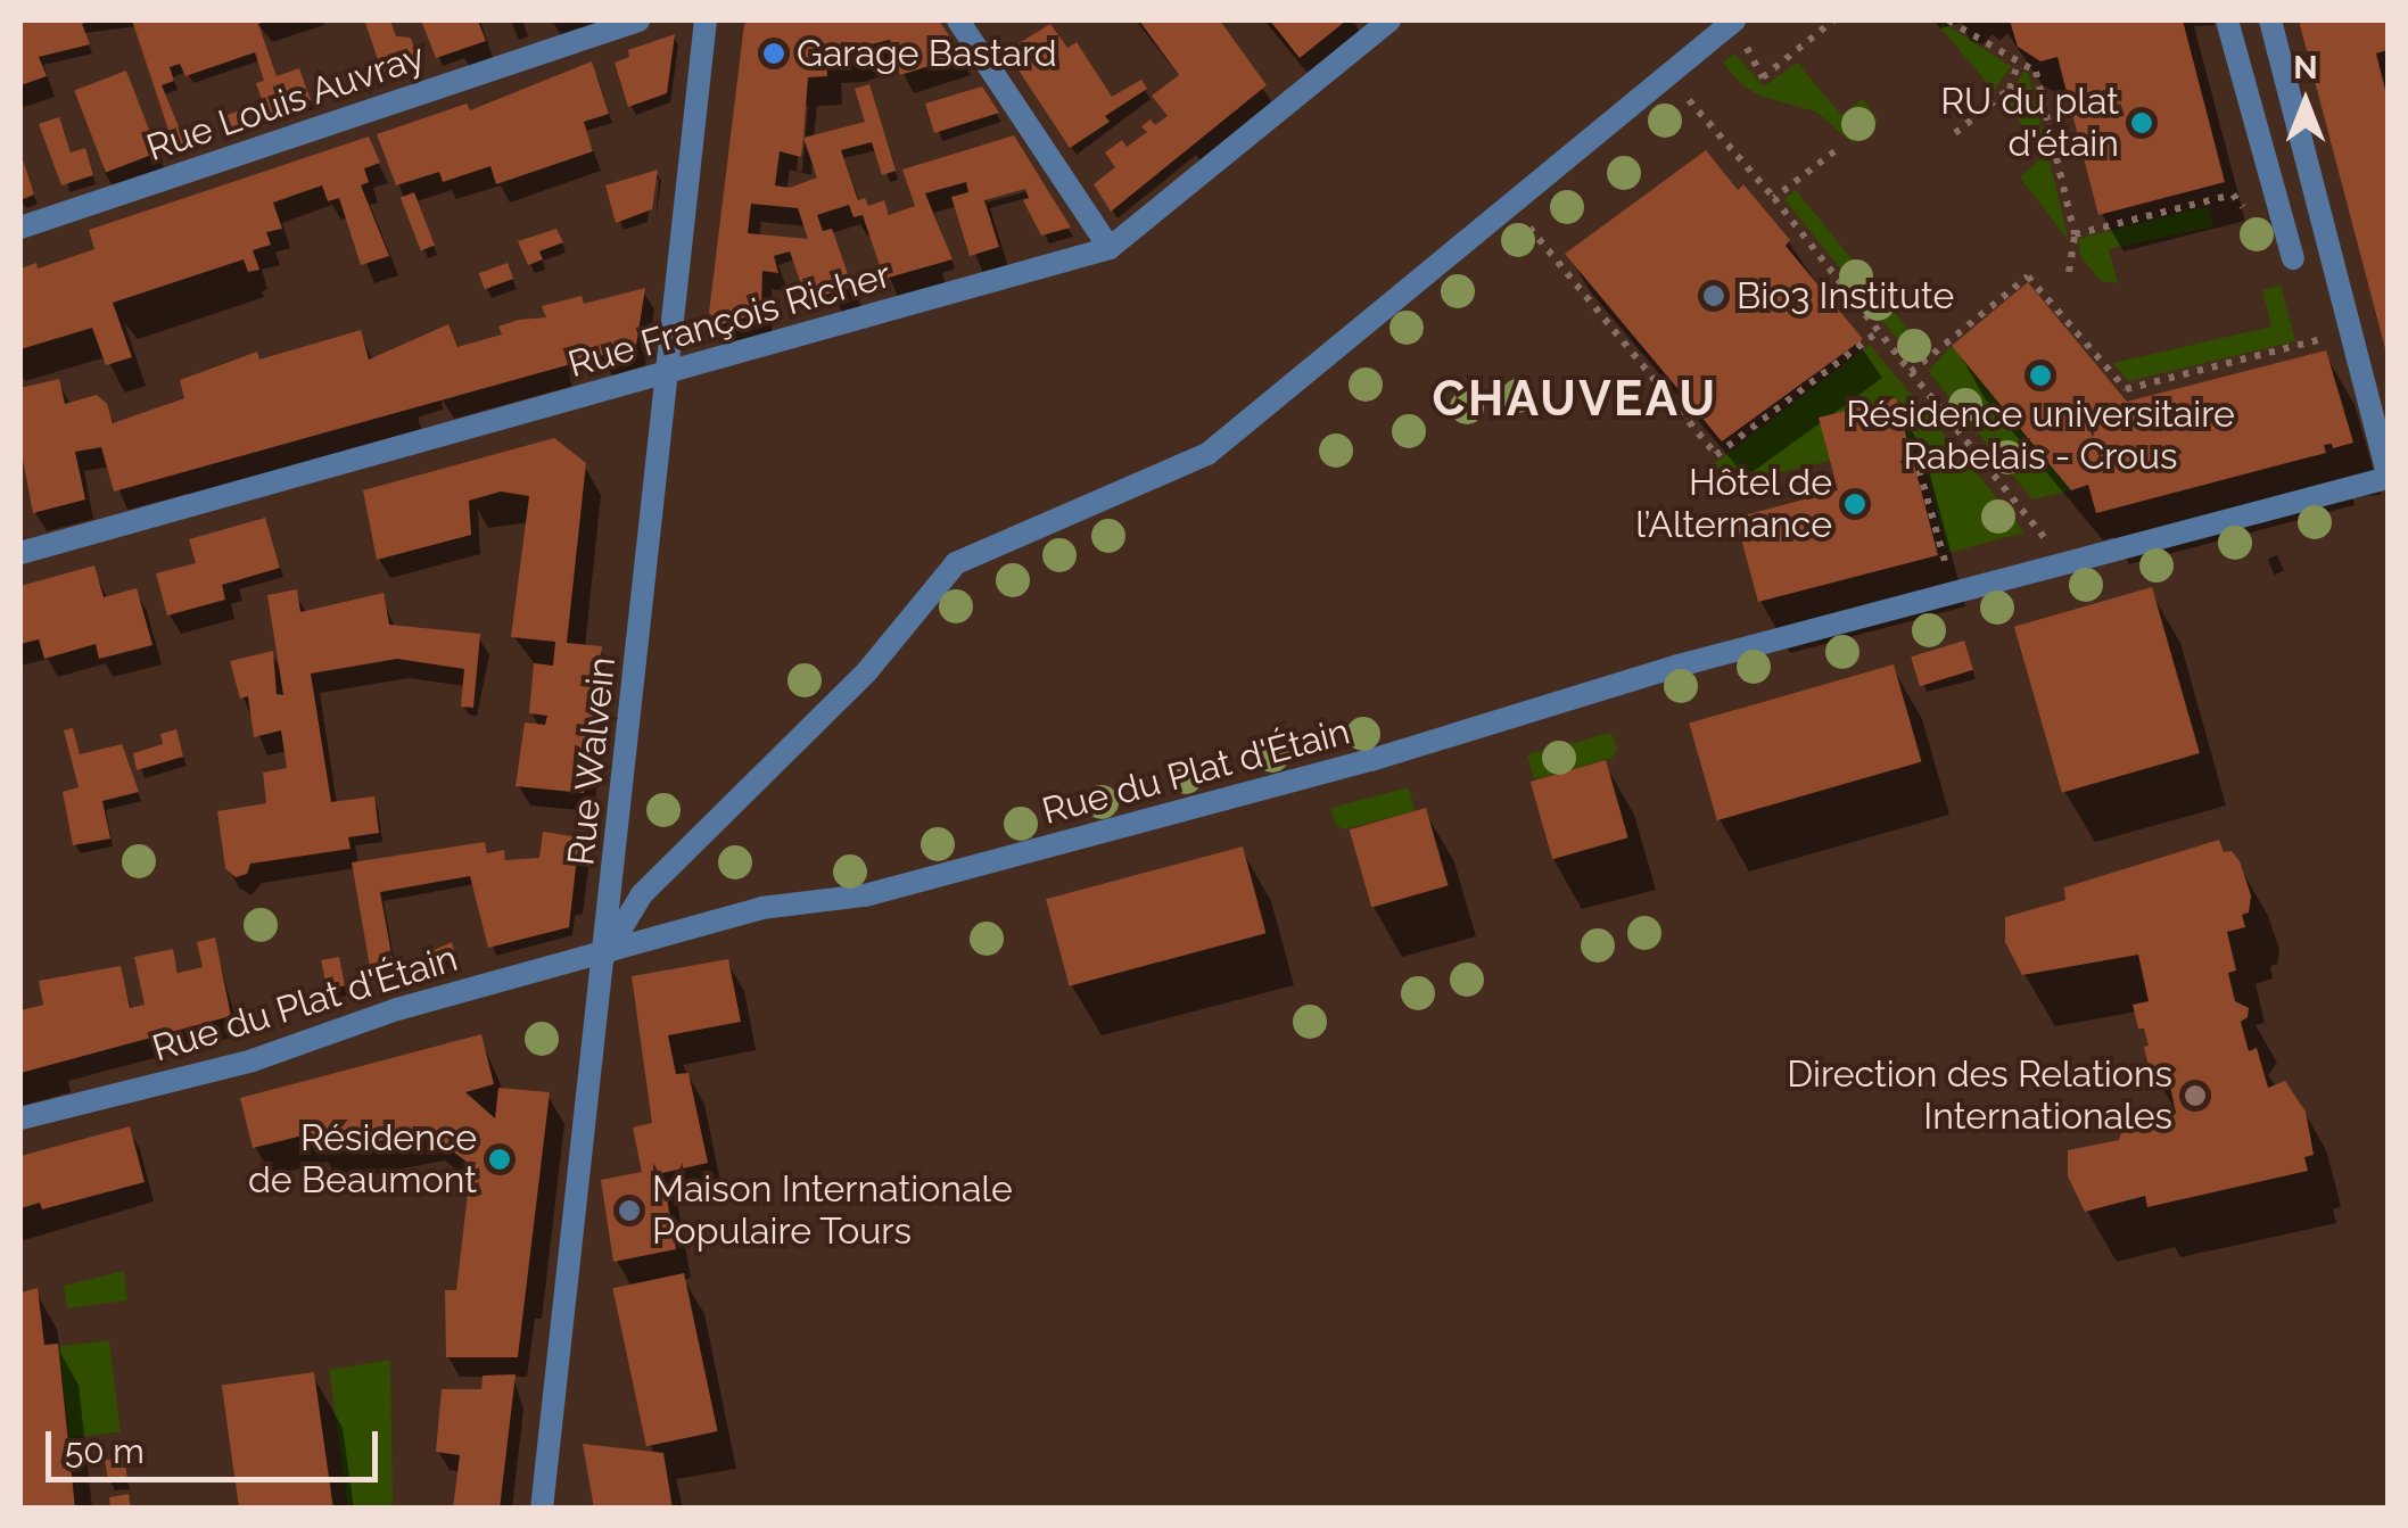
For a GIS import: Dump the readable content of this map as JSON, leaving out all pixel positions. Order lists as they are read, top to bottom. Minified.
{"streets":{"street":["Rue Louis Auvray","Rue François Richer","Rue Walvein","Rue du Plat d'Étain"]},"crossings":[["Rue François Richer","Rue Walvein"],["Rue Walvein","Rue du Plat d'Étain"]],"districts":["CHAUVEAU"],"places":["Garage Bastard","RU du plat d'étain","Bio3 Institute","Résidence universitaire Rabelais - Crous","Hôtel de l’Alternance","Direction des Relations Internationales","Résidence de Beaumont","Maison Internationale Populaire Tours"],"scale_bar":"50 m","north":"top"}
